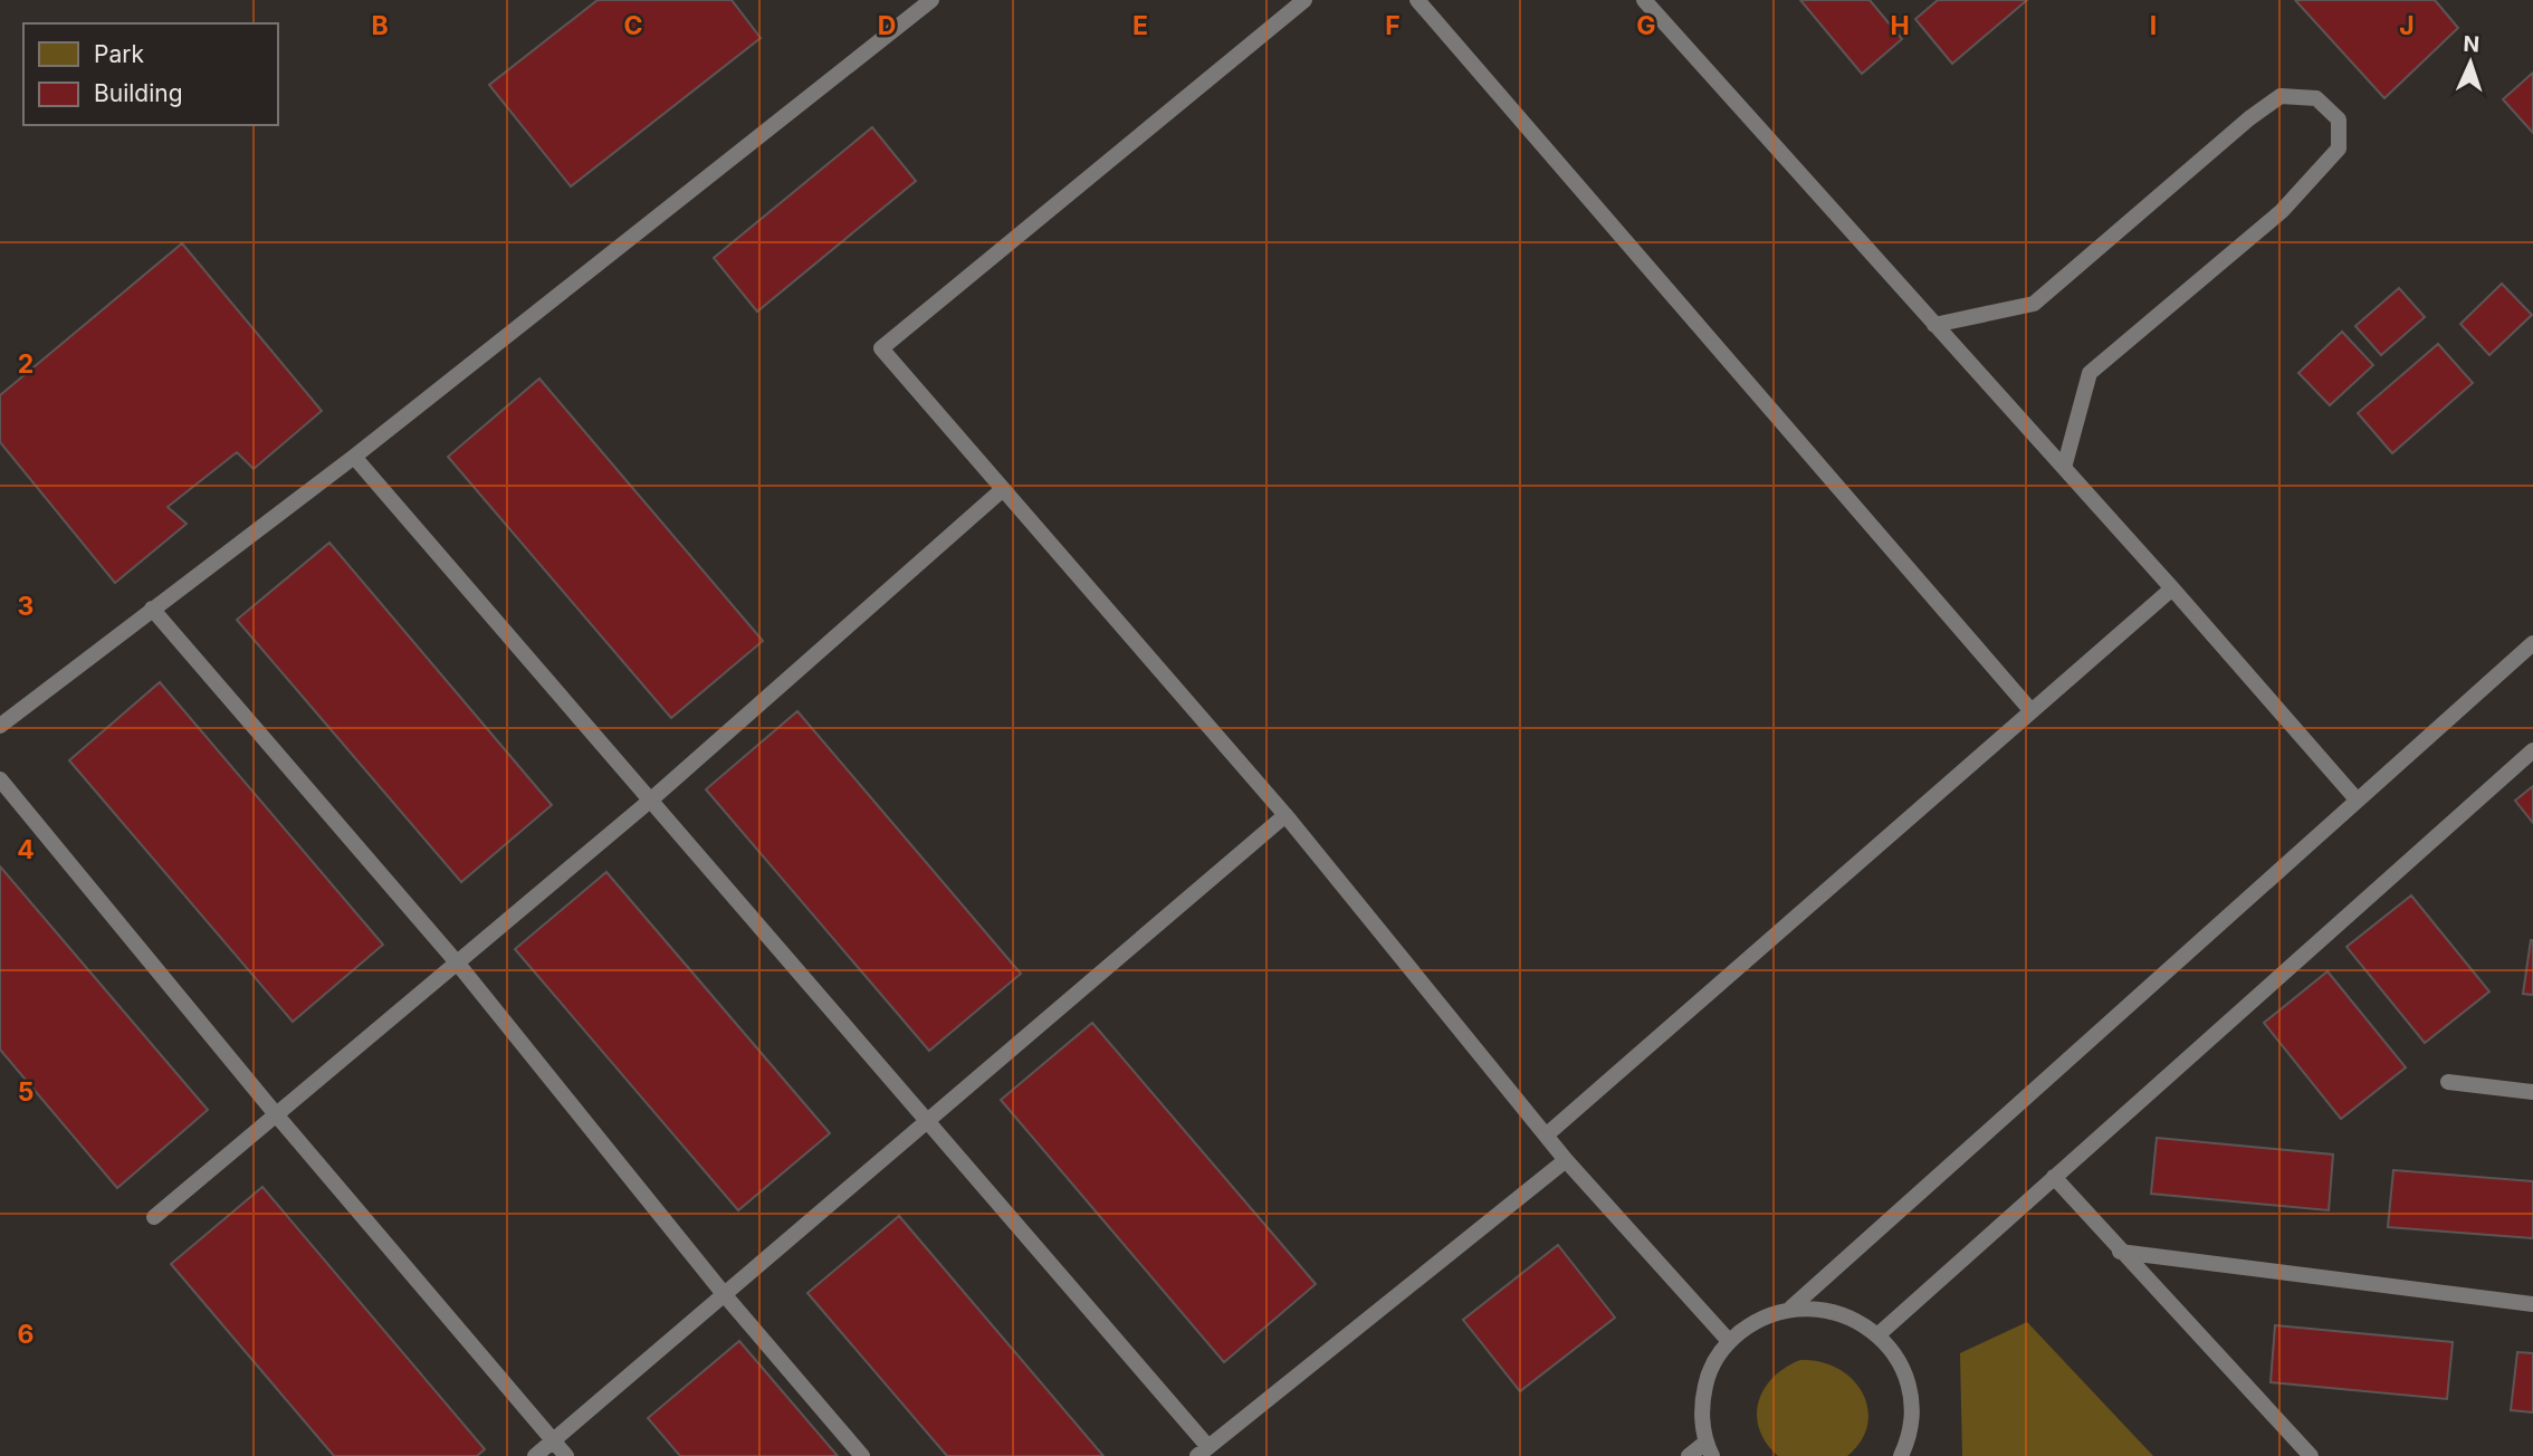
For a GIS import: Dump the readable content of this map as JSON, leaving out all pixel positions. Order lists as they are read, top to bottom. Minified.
{"legend":["Park","Building"],"north":"top","grid":{"columns":["B","C","D","E","F","G","H","I","J"],"rows":["2","3","4","5","6"]}}
